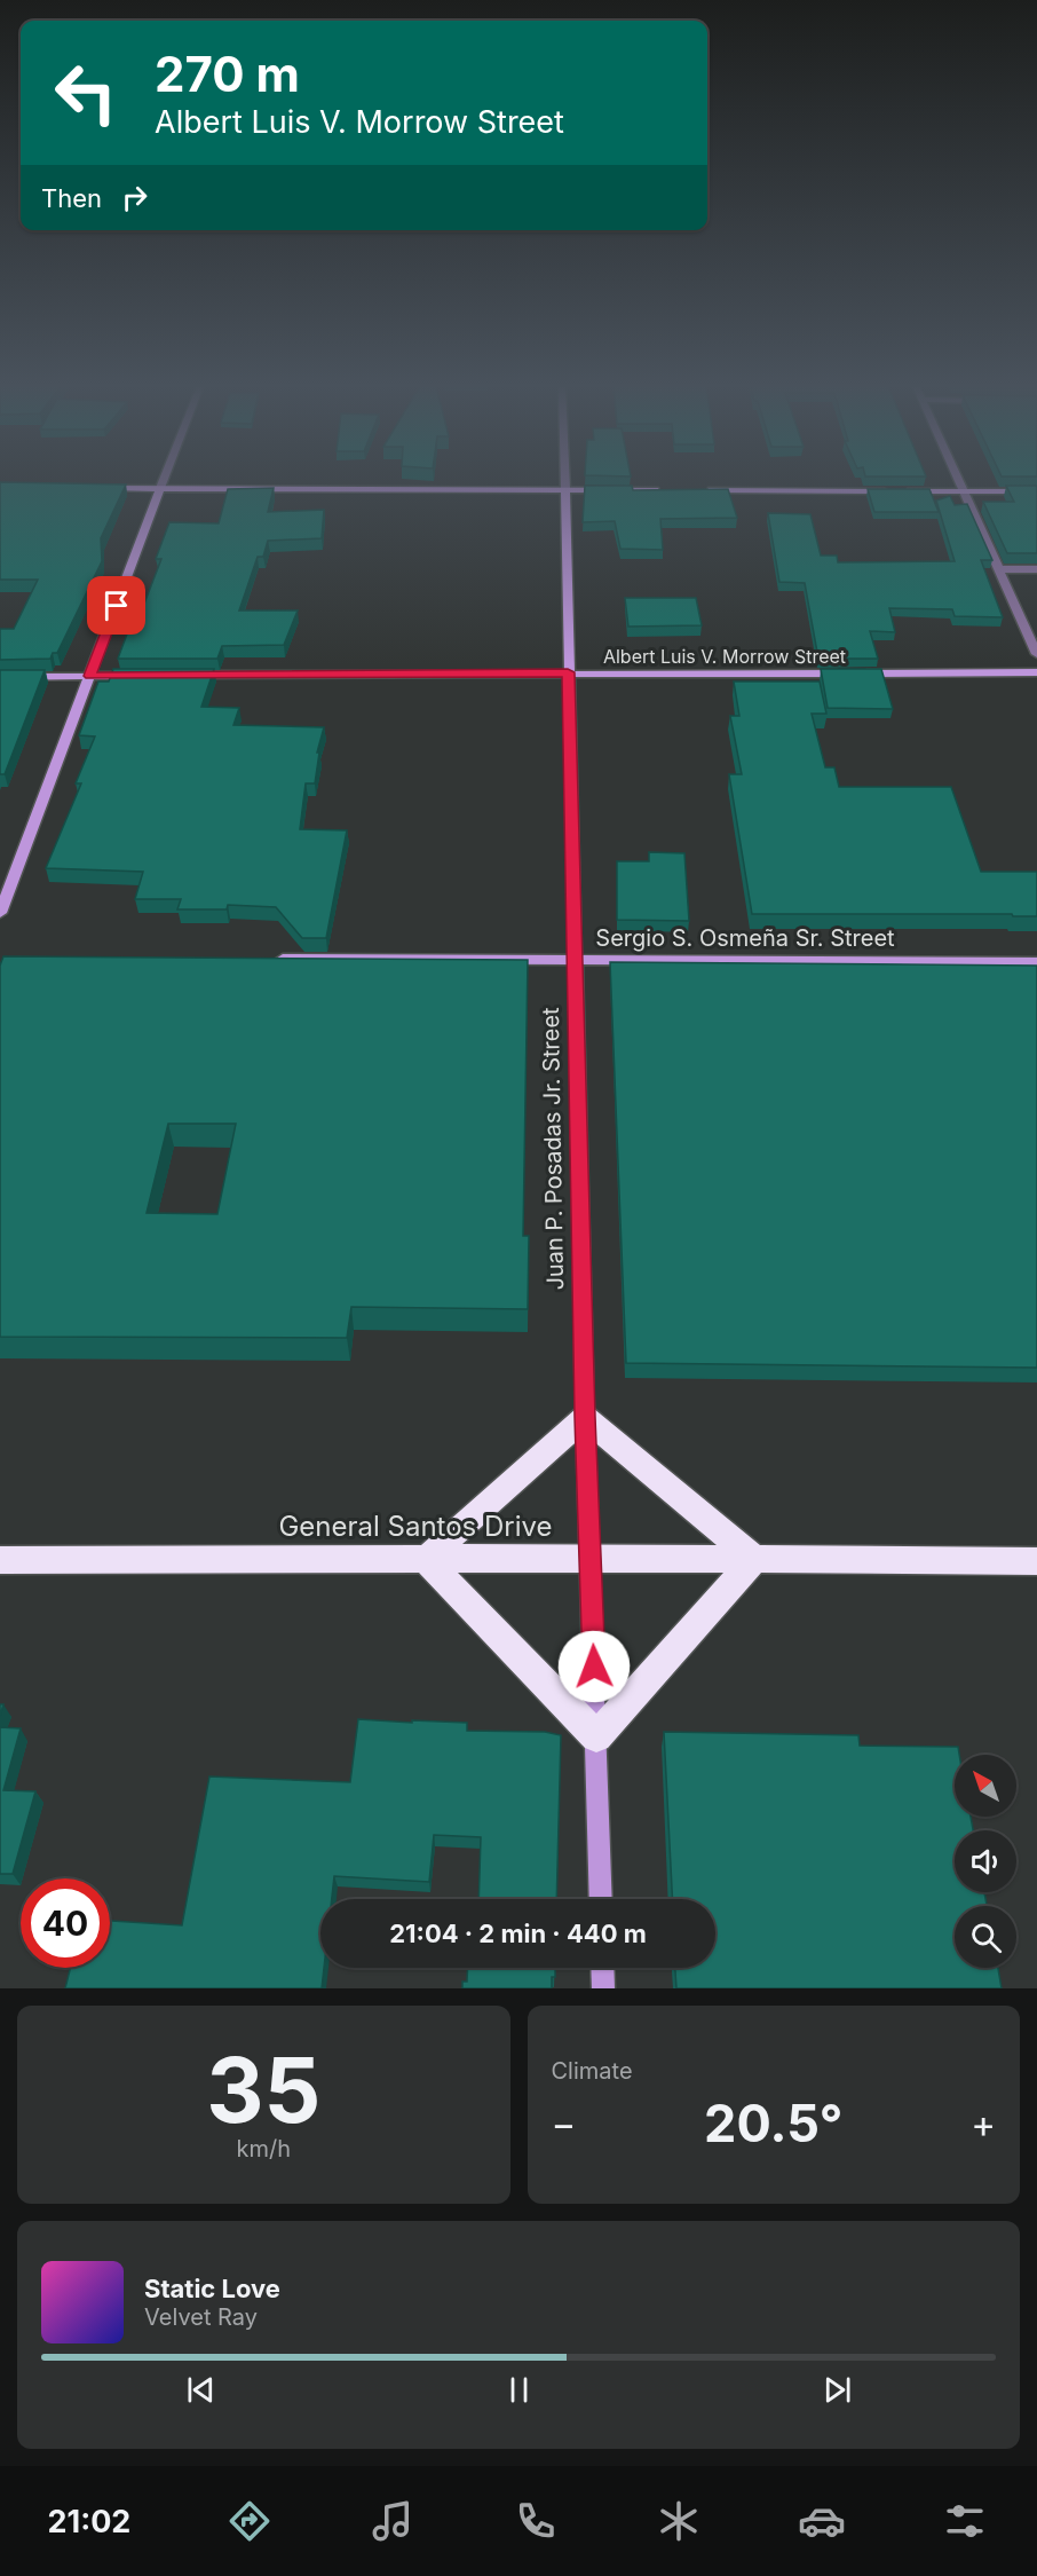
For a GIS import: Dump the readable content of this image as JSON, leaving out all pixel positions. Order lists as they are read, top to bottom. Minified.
{"streets":{"highway":["General Santos Drive"],"street":["Albert Luis V. Morrow Street","Sergio S. Osmeña Sr. Street","Juan P. Posadas Jr. Street"]},"crossings":[["Albert Luis V. Morrow Street","Juan P. Posadas Jr. Street"],["Sergio S. Osmeña Sr. Street","Juan P. Posadas Jr. Street"],["Juan P. Posadas Jr. Street","General Santos Drive"]],"north":"top left","page":{"turn":["270 m","Albert Luis V. Morrow Street"],"then":"Then","limit":"40","trip":"21:04 · 2 min · 440 m","tile":[["35","km/h"],"Climate"],"heat":["−","20.5°","+"],"song":["Static Love","Velvet Ray"],"tabs":"21:02"}}
